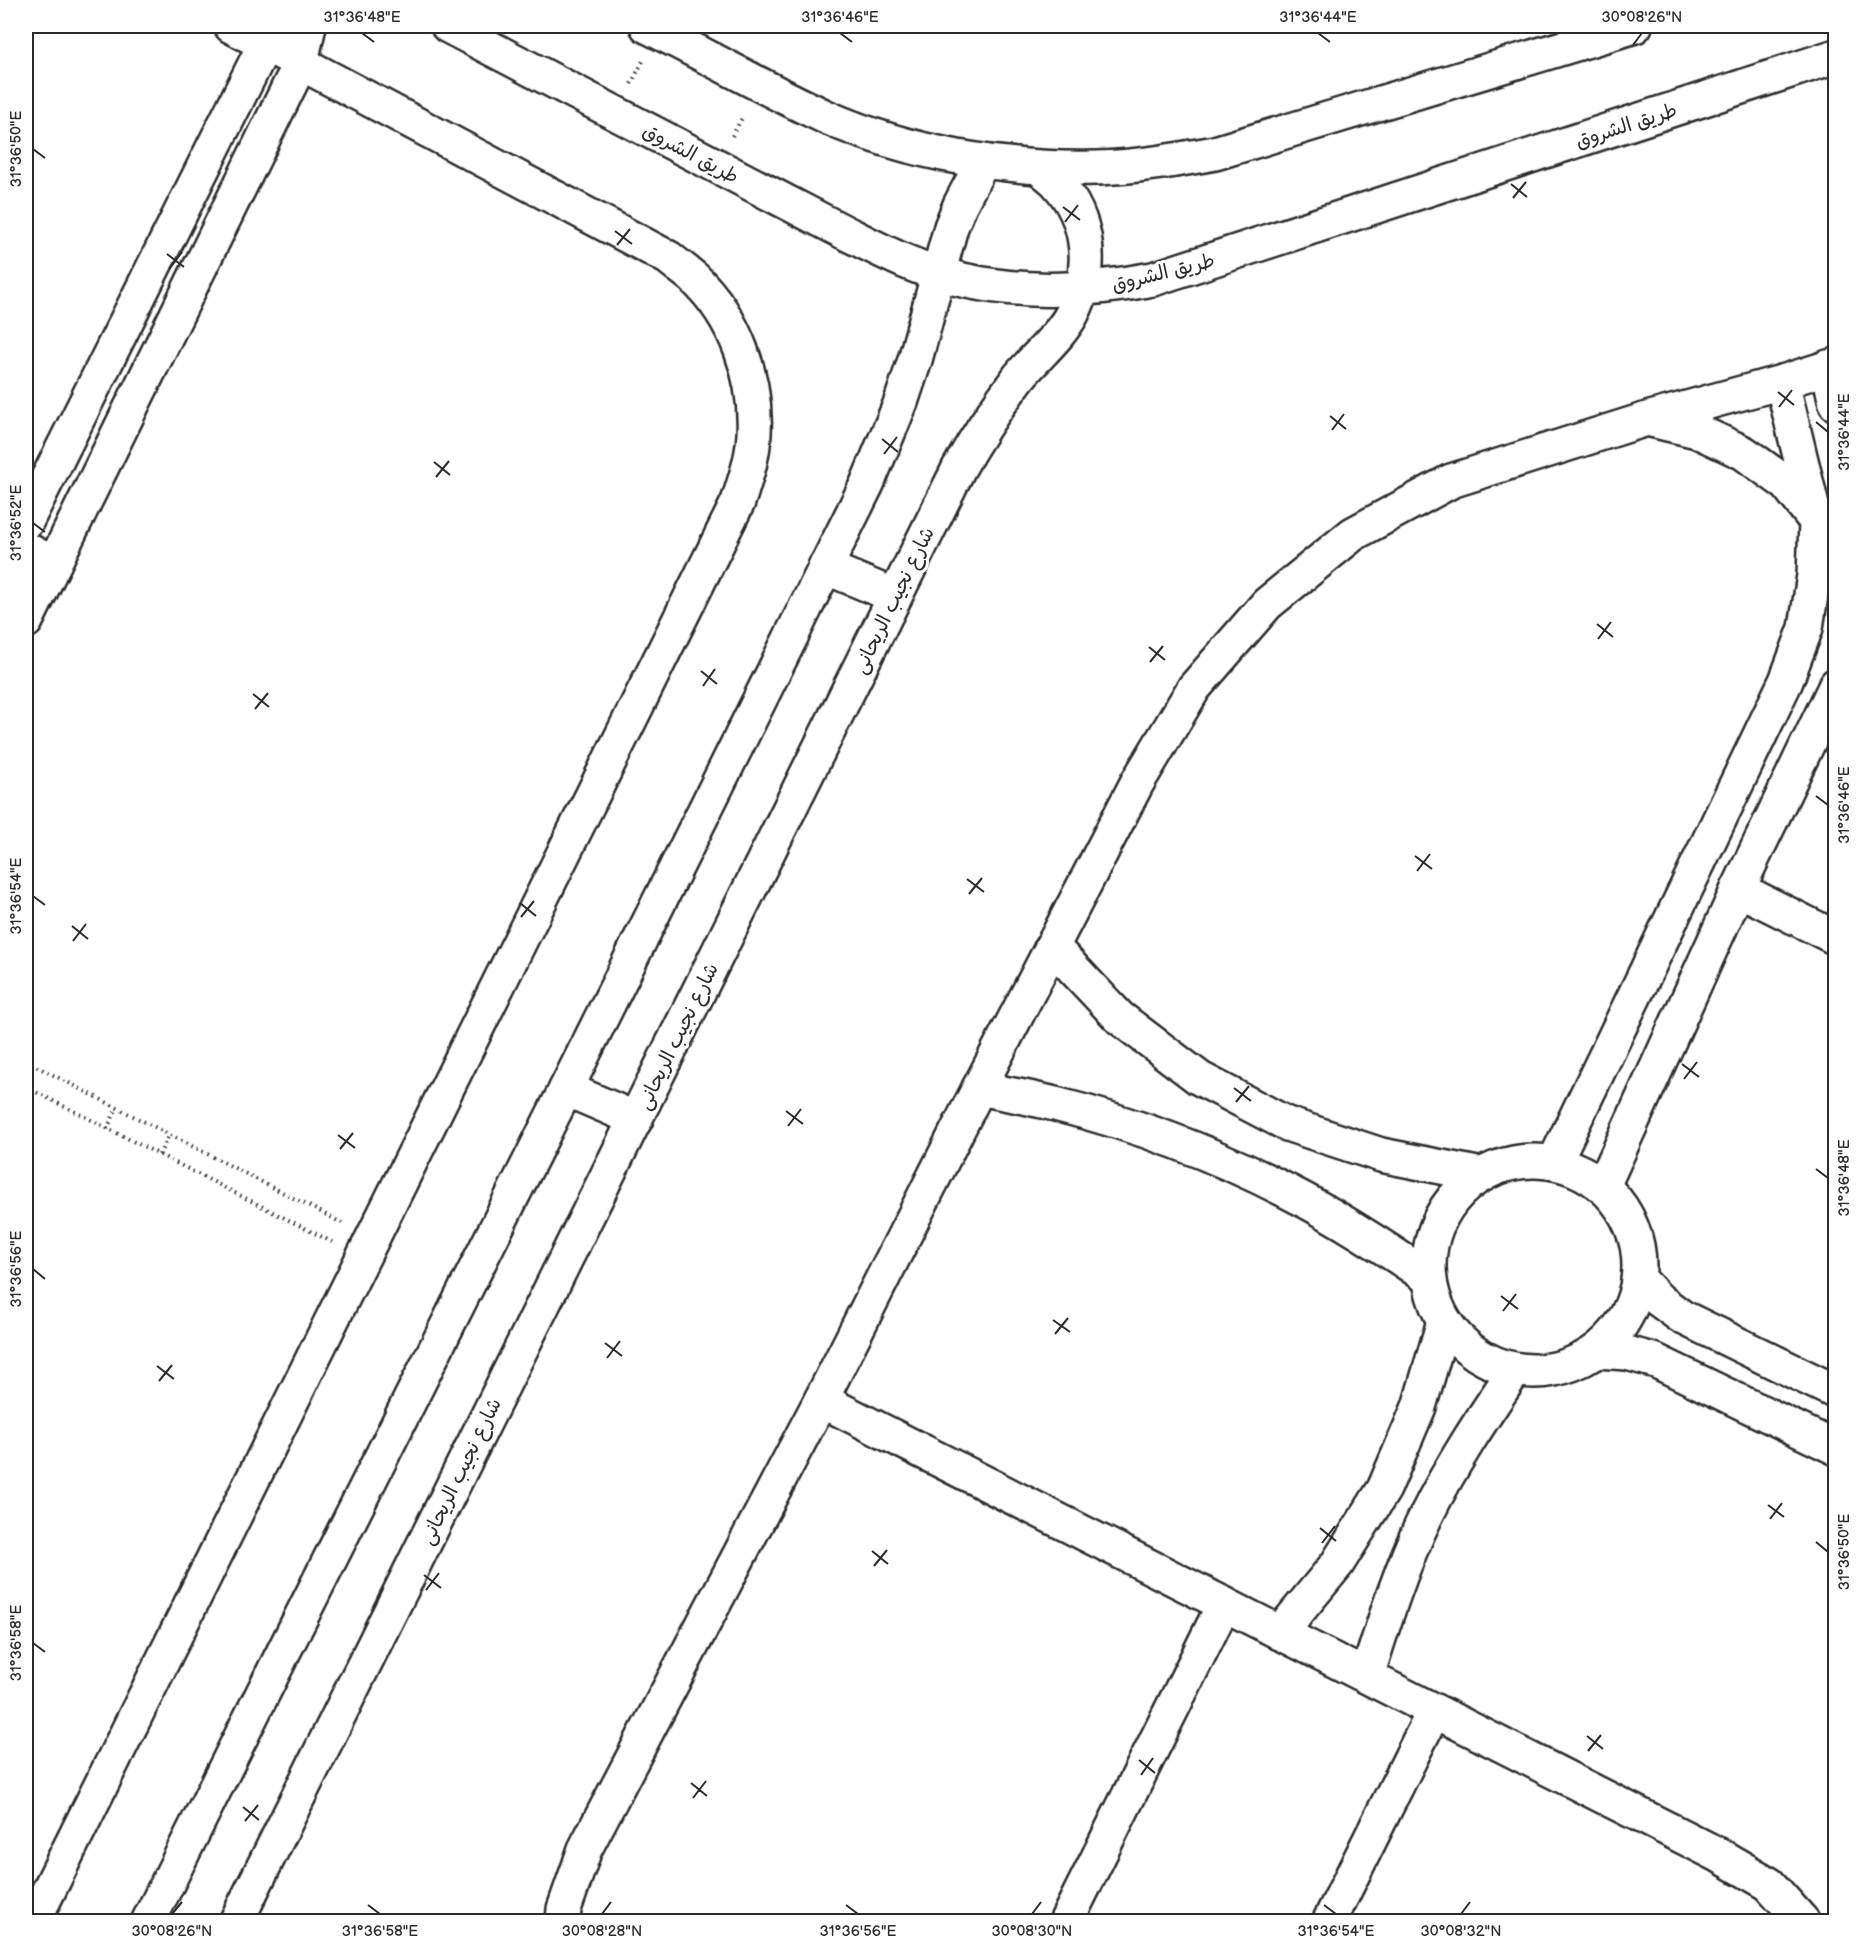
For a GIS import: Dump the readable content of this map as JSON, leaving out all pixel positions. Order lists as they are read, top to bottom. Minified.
{"streets":{"street":["طريق الشروق","شارع نجيب الريحانى"]},"crossings":[["طريق الشروق","شارع نجيب الريحانى"]],"coordinates":["31°36'48\"E","31°36'46\"E","31°36'44\"E","30°08'26\"N","31°36'50\"E","31°36'52\"E","31°36'54\"E","31°36'56\"E","31°36'58\"E","30°08'28\"N","30°08'30\"N","30°08'32\"N"]}
